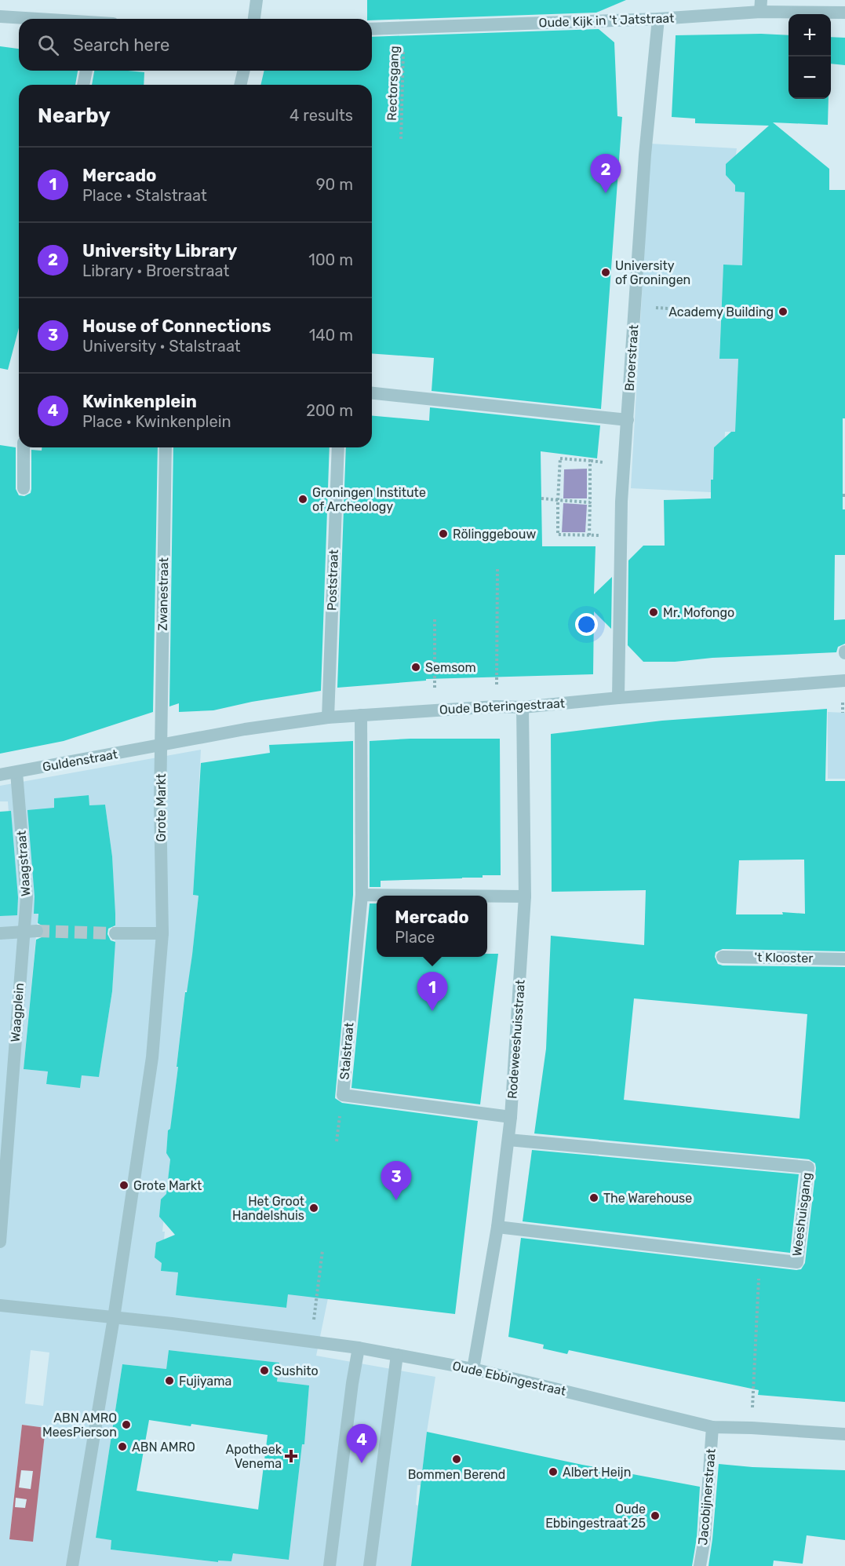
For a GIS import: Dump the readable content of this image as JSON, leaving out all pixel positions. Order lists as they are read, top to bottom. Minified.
{"streets":{"street":["Oude Kijk in 't Jatstraat","Broerstraat","Poststraat","Zwanestraat","Oude Boteringestraat","Guldenstraat","Grote Markt","Waagstraat","'t Klooster","Waagplein","Rodeweeshuisstraat","Stalstraat","Weeshuisgang","Oude Ebbingestraat","Jacobijnerstraat"],"path":["Rectorsgang"]},"crossings":[["Oude Kijk in 't Jatstraat","Rectorsgang"],["Oude Kijk in 't Jatstraat","Broerstraat"],["Broerstraat","Oude Boteringestraat"],["Poststraat","Oude Boteringestraat"],["Zwanestraat","Oude Boteringestraat"],["Zwanestraat","Guldenstraat"],["Zwanestraat","Grote Markt"],["Oude Boteringestraat","Guldenstraat"],["Oude Boteringestraat","Grote Markt"],["Oude Boteringestraat","Rodeweeshuisstraat"],["Oude Boteringestraat","Stalstraat"],["Guldenstraat","Grote Markt"],["Guldenstraat","Waagstraat"],["Grote Markt","Oude Ebbingestraat"],["Waagstraat","Waagplein"],["Rodeweeshuisstraat","Stalstraat"],["Rodeweeshuisstraat","Weeshuisgang"],["Rodeweeshuisstraat","Oude Ebbingestraat"],["Oude Ebbingestraat","Jacobijnerstraat"]],"places":{"other":["University of Groningen","Academy Building","Groningen Institute of Archeology","Rölinggebouw","Mr. Mofongo","Semsom","Grote Markt","The Warehouse","Het Groot Handelshuis","Sushito","Fujiyama","ABN AMRO MeesPierson","ABN AMRO","Bommen Berend","Albert Heijn","Oude Ebbingestraat 25"],"health":["Apotheek Venema"]},"page":{"map_buttons":["+","−"],"search":"Search here","heading":["Nearby","4 results"],"list":[{"mark":"1","name":"Mercado","note":"Place · Stalstraat","value":"90 m"},{"mark":"2","name":"University Library","note":"Library · Broerstraat","value":"100 m"},{"mark":"3","name":"House of Connections","note":"University · Stalstraat","value":"140 m"},{"mark":"4","name":"Kwinkenplein","note":"Place · Kwinkenplein","value":"200 m"}],"pins":["2","1","3","4"],"popup":["Mercado","Place"]}}
